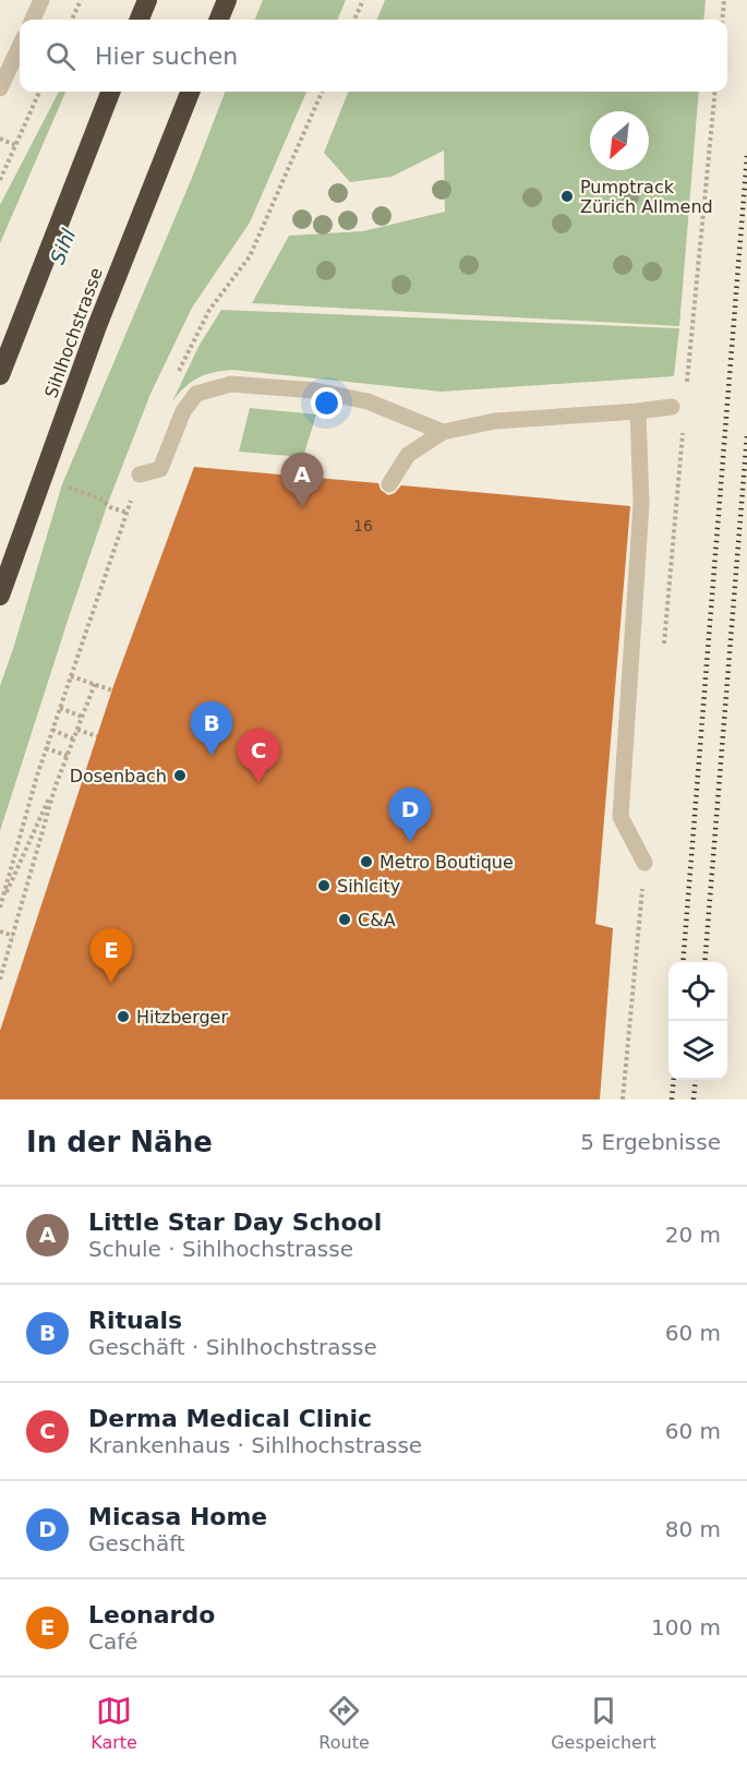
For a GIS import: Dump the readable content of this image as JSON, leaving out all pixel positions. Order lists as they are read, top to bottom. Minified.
{"streets":{"highway":["Sihlhochstrasse"]},"water":["Sihl"],"places":["Pumptrack Zürich Allmend","Dosenbach","Metro Boutique","Sihlcity","C&A","Hitzberger"],"house_numbers":["16"],"north":"bottom left","page":{"search":"Hier suchen","pins":["A","B","C","D","E"],"heading":["In der Nähe","5 Ergebnisse"],"list":[{"mark":"A","name":"Little Star Day School","note":"Schule · Sihlhochstrasse","value":"20 m"},{"mark":"B","name":"Rituals","note":"Geschäft · Sihlhochstrasse","value":"60 m"},{"mark":"C","name":"Derma Medical Clinic","note":"Krankenhaus · Sihlhochstrasse","value":"60 m"},{"mark":"D","name":"Micasa Home","note":"Geschäft","value":"80 m"},{"mark":"E","name":"Leonardo","note":"Café","value":"100 m"}],"nav":["Karte","Route","Gespeichert"]}}
